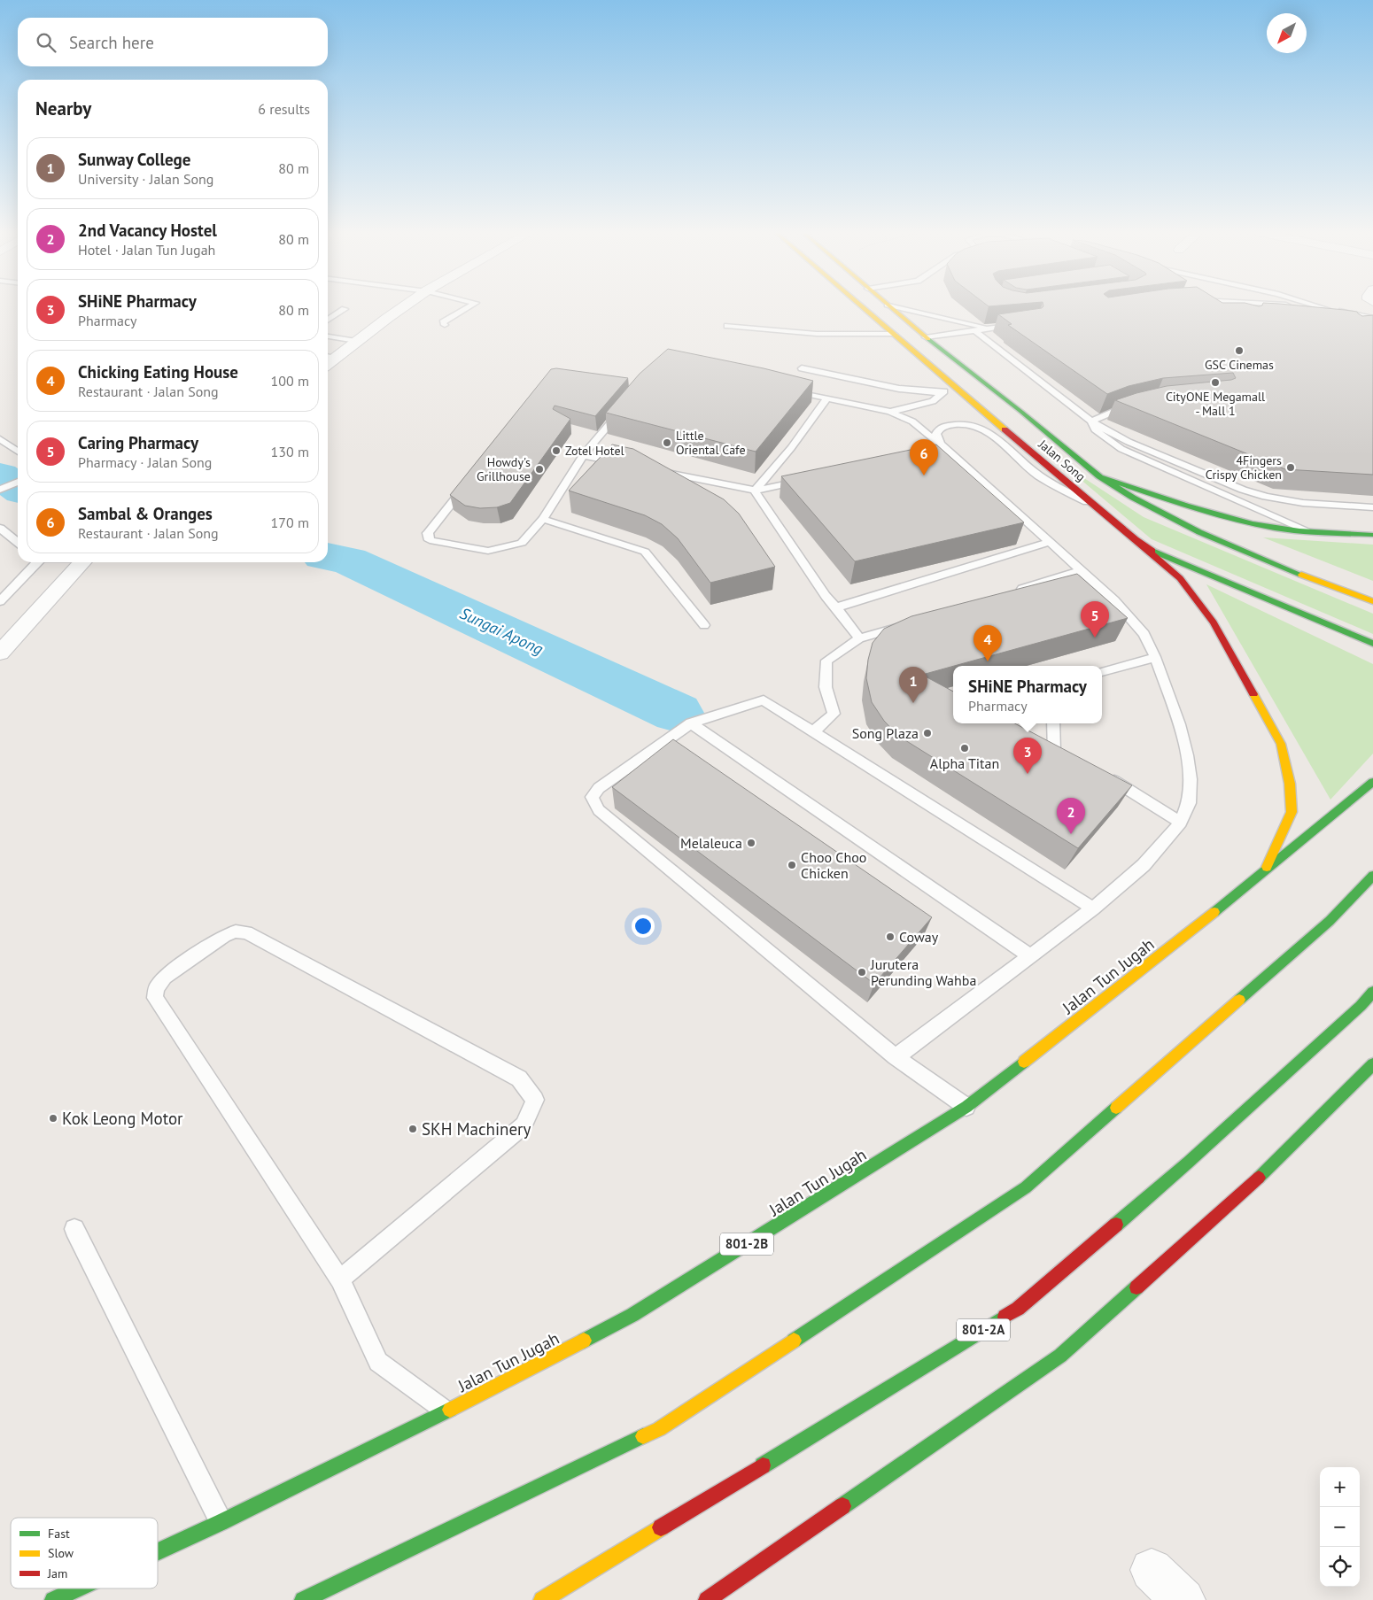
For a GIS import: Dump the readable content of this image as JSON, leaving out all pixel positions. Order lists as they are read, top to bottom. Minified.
{"streets":{"main road":["Jalan Song","Jalan Tun Jugah","801-2B","801-2A"]},"water":["Sungai Apong"],"places":["GSC Cinemas","CityONE Megamall - Mall 1","Little Oriental Cafe","Zotel Hotel","4Fingers Crispy Chicken","Howdy's Grillhouse","Song Plaza","Alpha Titan","Melaleuca","Choo Choo Chicken","Coway","Jurutera Perunding Wahba","Kok Leong Motor","SKH Machinery"],"legend":["Fast","Slow","Jam"],"north":"bottom left","page":{"search":"Search here","heading":["Nearby","6 results"],"list":[{"mark":"1","name":"Sunway College","note":"University · Jalan Song","value":"80 m"},{"mark":"2","name":"2nd Vacancy Hostel","note":"Hotel · Jalan Tun Jugah","value":"80 m"},{"mark":"3","name":"SHiNE Pharmacy","note":"Pharmacy","value":"80 m"},{"mark":"4","name":"Chicking Eating House","note":"Restaurant · Jalan Song","value":"100 m"},{"mark":"5","name":"Caring Pharmacy","note":"Pharmacy · Jalan Song","value":"130 m"},{"mark":"6","name":"Sambal & Oranges","note":"Restaurant · Jalan Song","value":"170 m"}],"pins":["6","5","4","1","3","2"],"popup":["SHiNE Pharmacy","Pharmacy"],"map_buttons":["+","−"]}}
